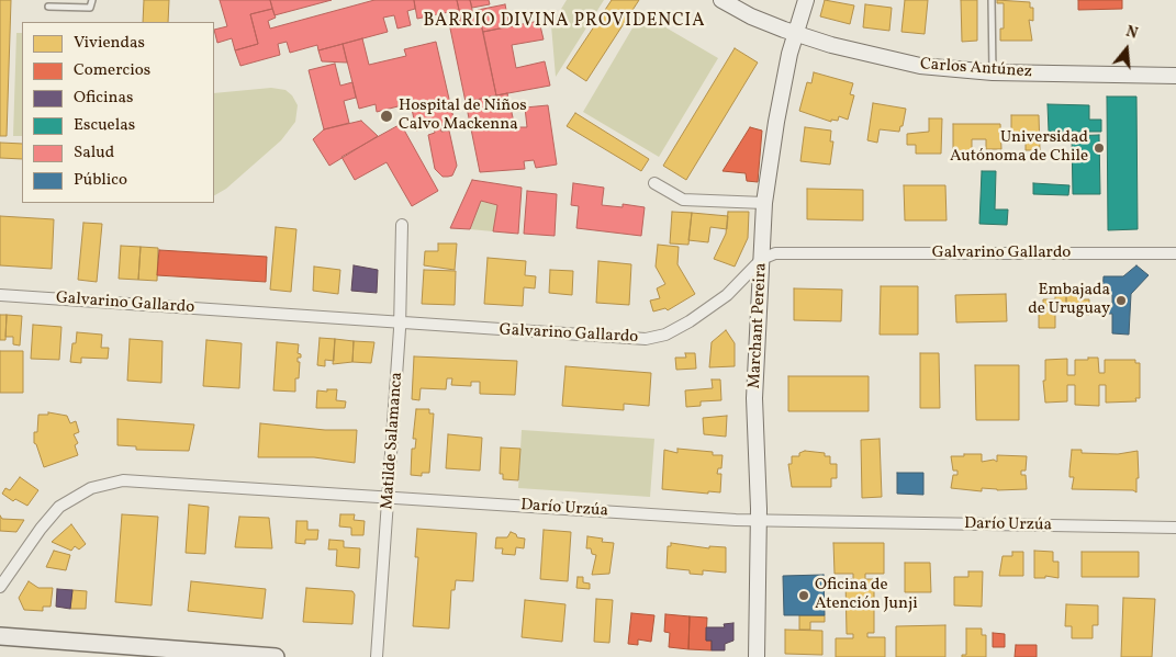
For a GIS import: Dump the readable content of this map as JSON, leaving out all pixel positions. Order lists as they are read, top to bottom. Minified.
{"streets":{"street":["Carlos Antúnez","Galvarino Gallardo","Marchant Pereira","Matilde Salamanca","Darío Urzúa"]},"crossings":[["Carlos Antúnez","Marchant Pereira"],["Galvarino Gallardo","Marchant Pereira"],["Galvarino Gallardo","Matilde Salamanca"],["Marchant Pereira","Darío Urzúa"],["Matilde Salamanca","Darío Urzúa"]],"districts":["BARRIO DIVINA PROVIDENCIA"],"places":["Hospital de Niños Calvo Mackenna","Universidad Autónoma de Chile","Embajada de Uruguay","Oficina de Atención Junji"],"legend":["Viviendas","Comercios","Oficinas","Escuelas","Salud","Público"],"north":"top"}
